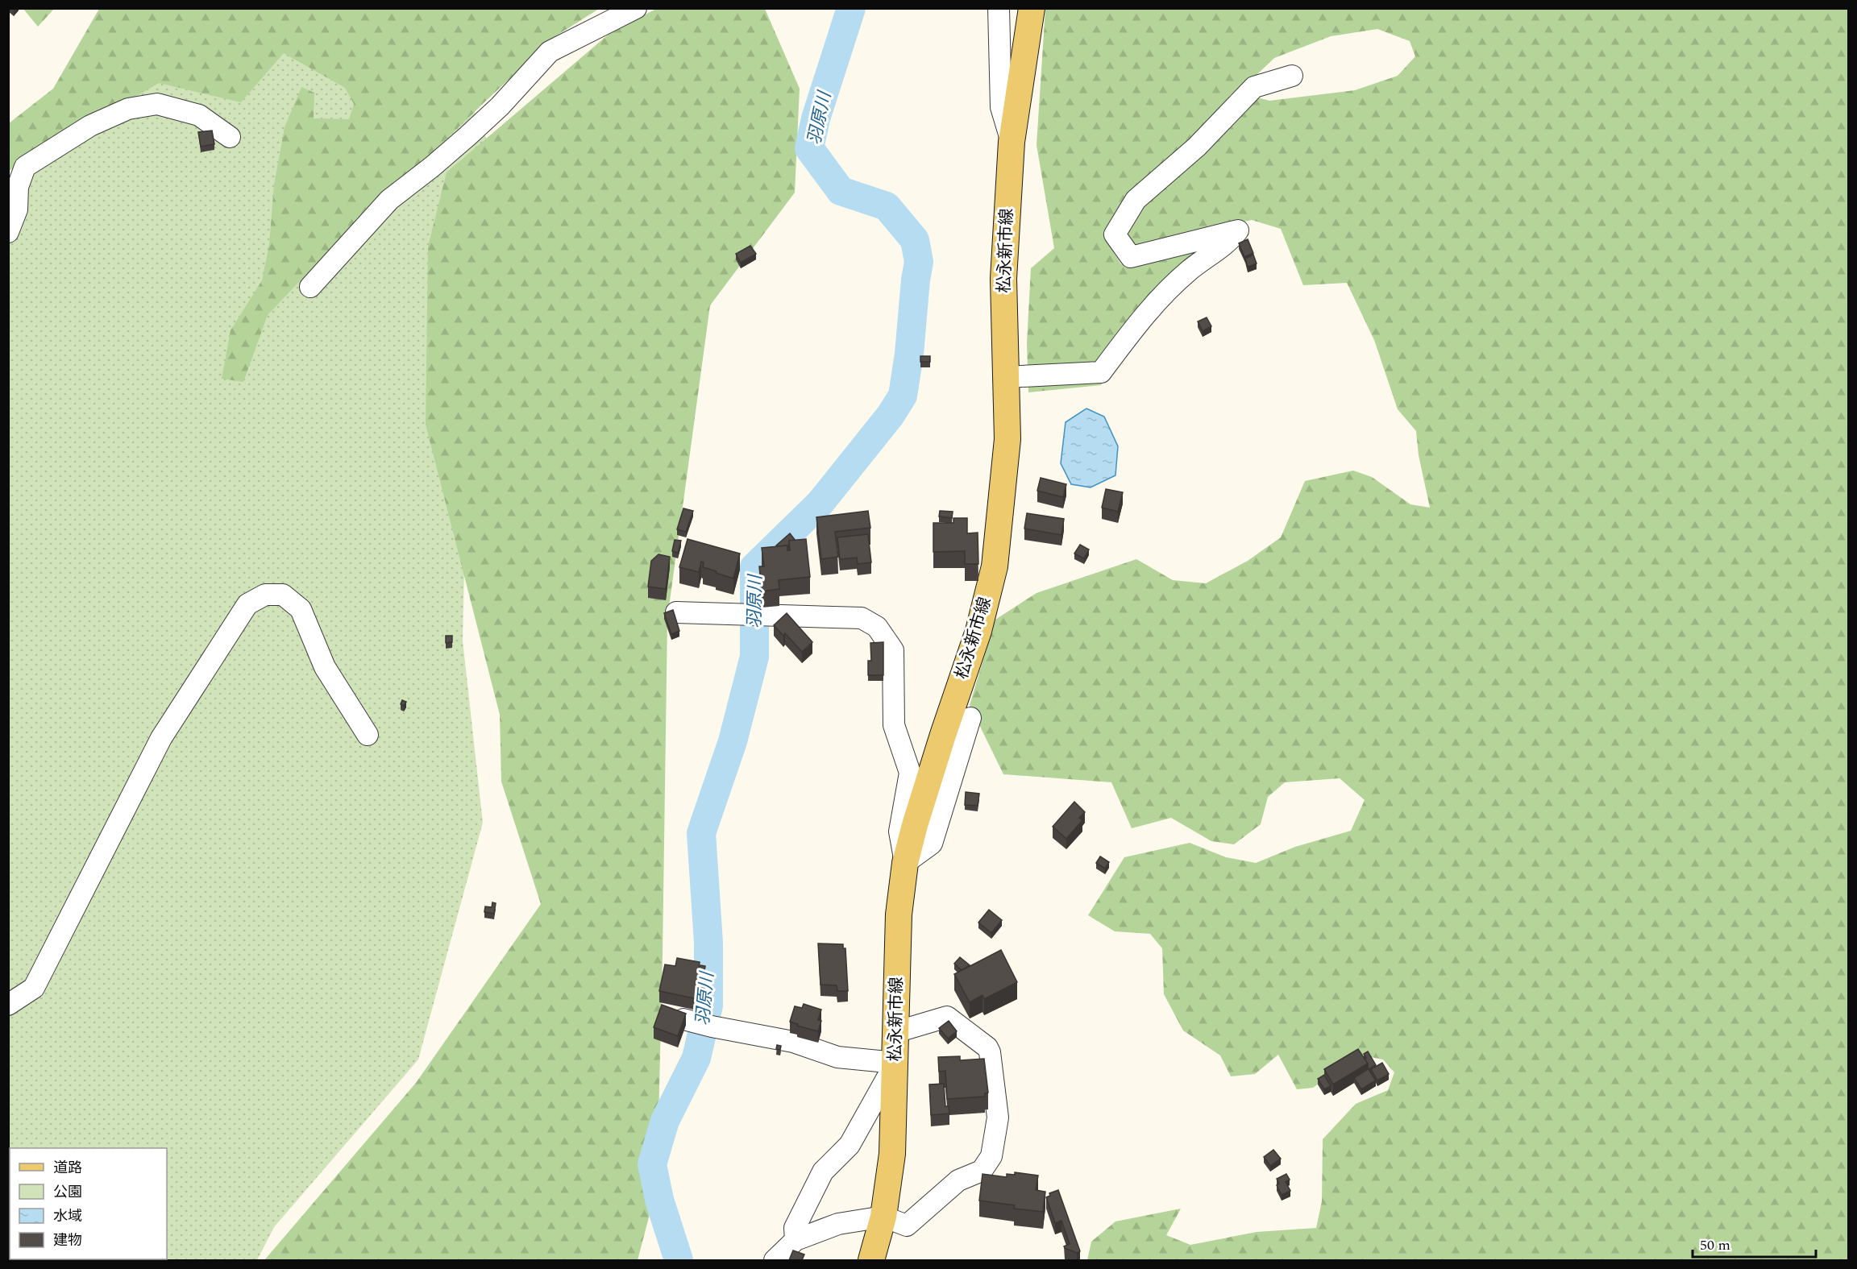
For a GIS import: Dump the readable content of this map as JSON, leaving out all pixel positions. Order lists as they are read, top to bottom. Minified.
{"streets":{"main road":["松永新市線"]},"water":["羽原川"],"legend":["道路","公園","水域","建物"],"scale_bar":"50 m"}
